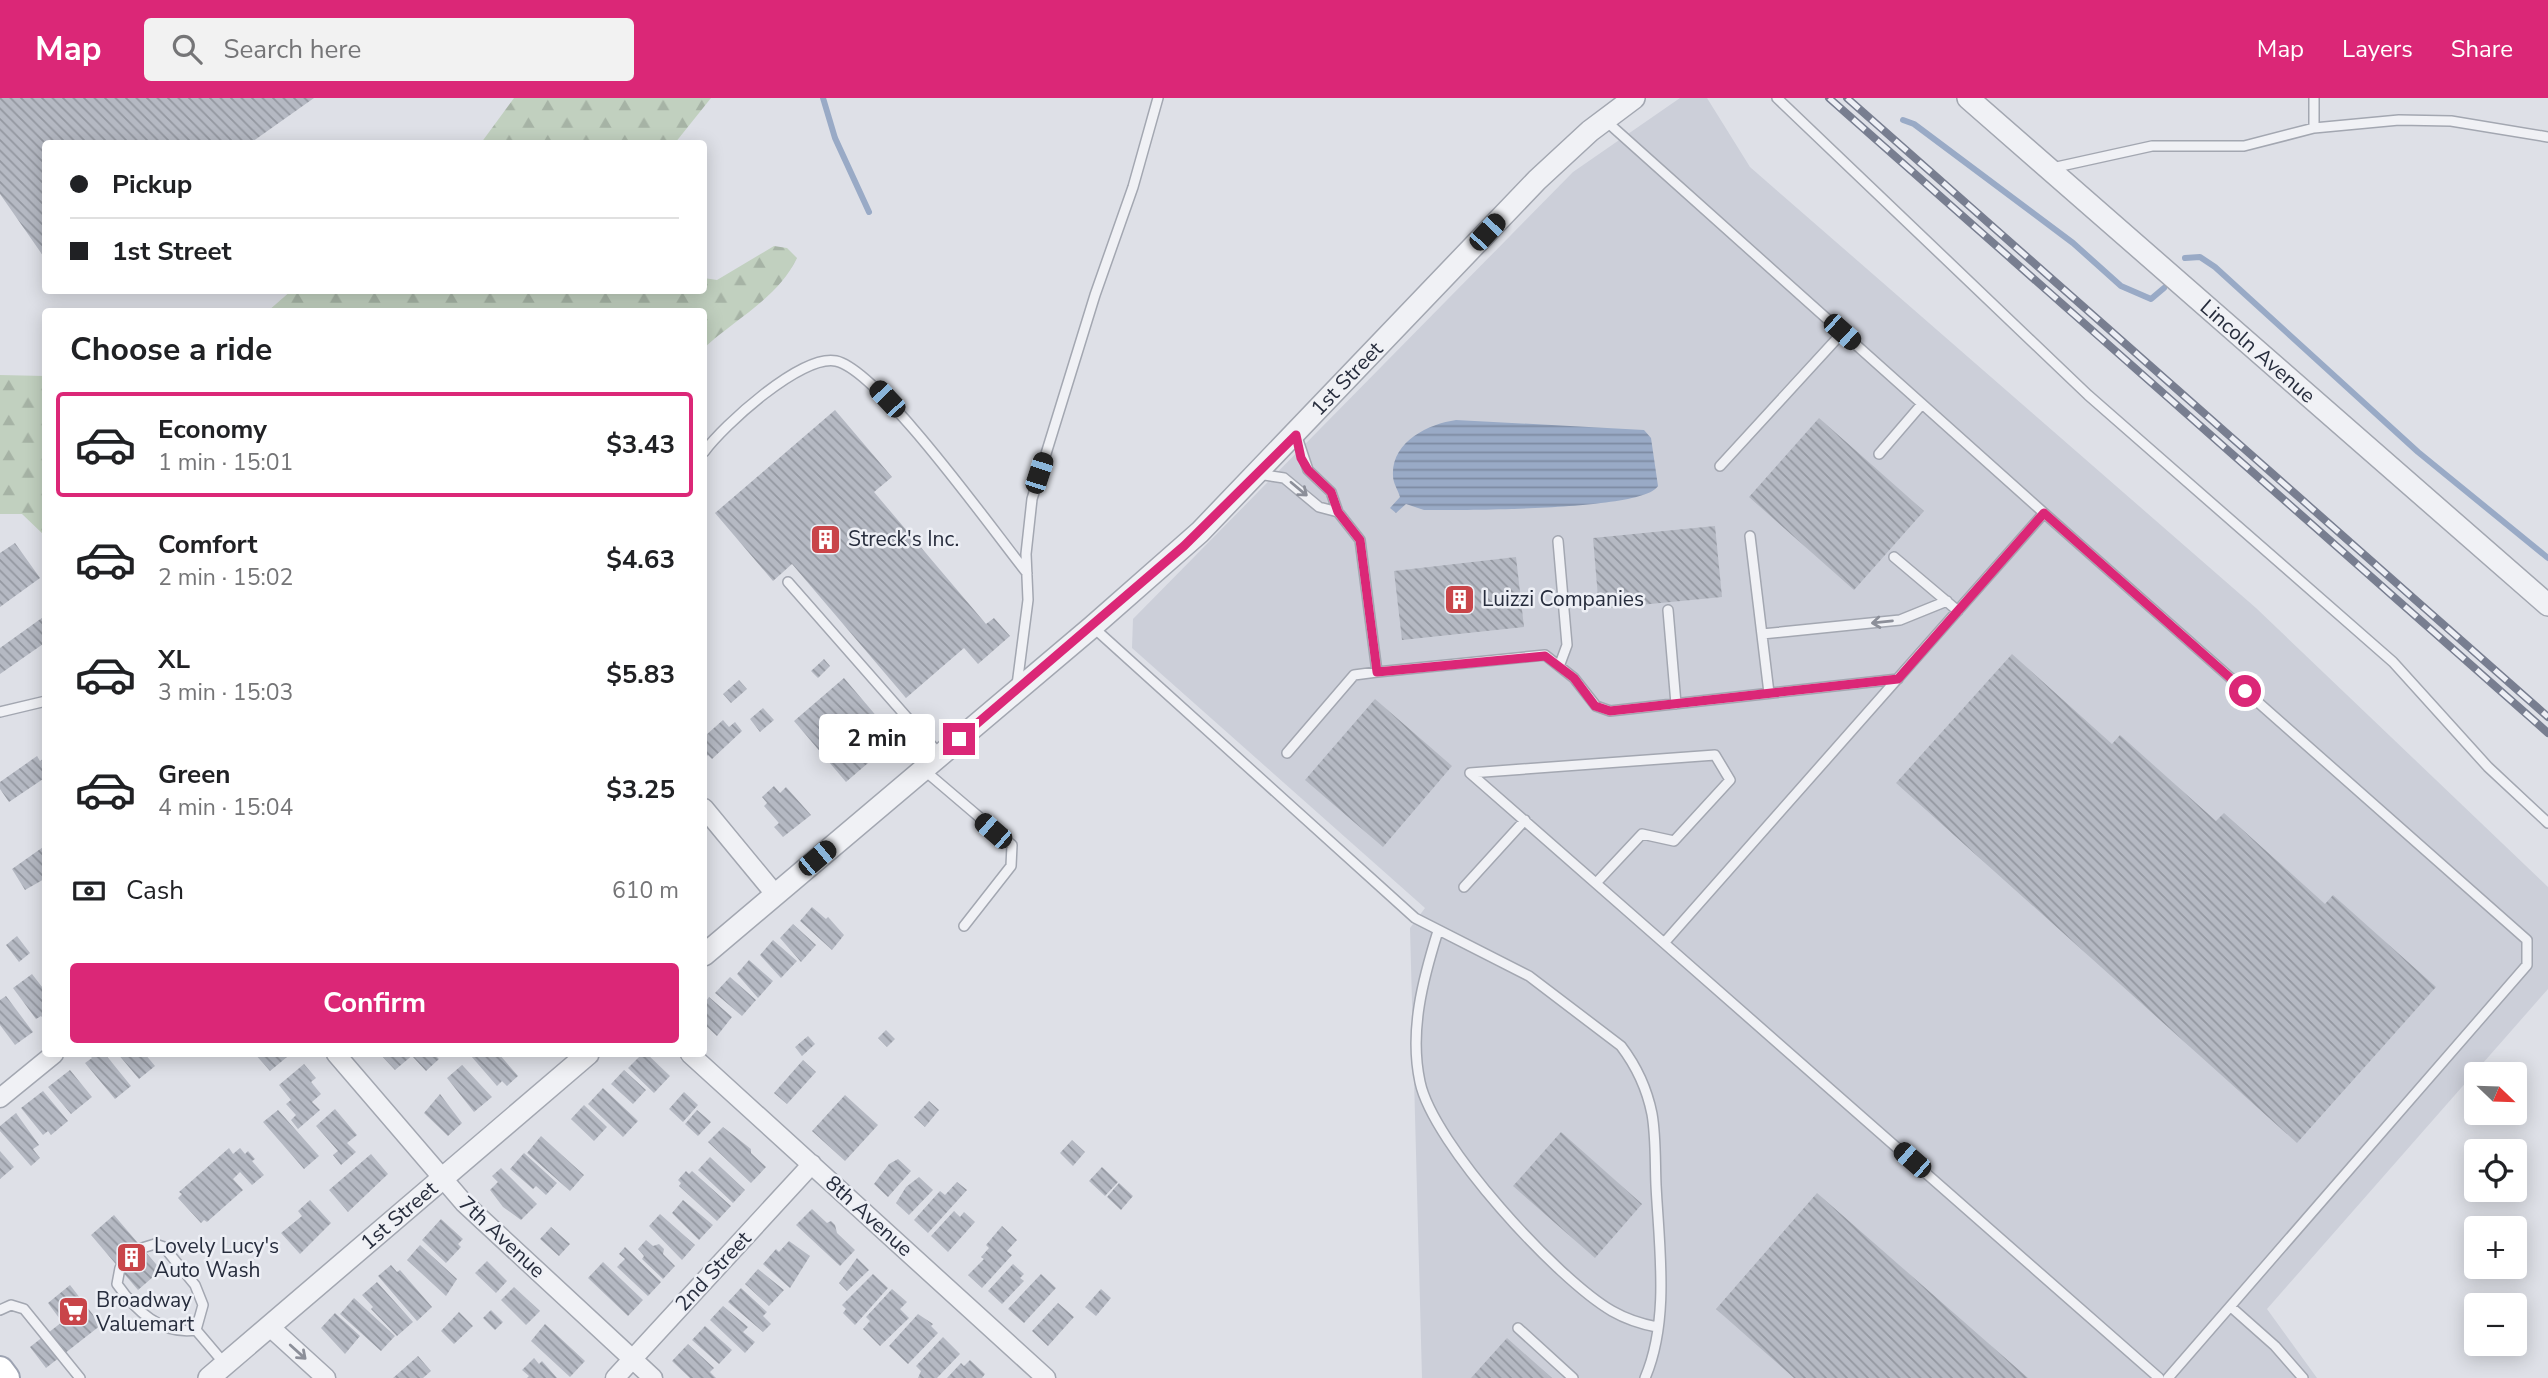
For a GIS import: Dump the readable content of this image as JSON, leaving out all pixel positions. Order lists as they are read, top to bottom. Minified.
{"streets":{"street":["Lincoln Avenue","1st Street","8th Avenue","7th Avenue","2nd Street"]},"crossings":[["1st Street","7th Avenue"],["8th Avenue","2nd Street"],["7th Avenue","2nd Street"]],"places":{"building":["Streck's Inc.","Luizzi Companies","Lovely Lucy's Auto Wash"],"supermarket":["Broadway Valuemart"]},"north":"bottom right","page":{"header":"Map","search":"Search here","nav":["Map","Layers","Share"],"banner":["Pickup","1st Street"],"heading":"Choose a ride","list":[{"name":"Economy","note":"1 min · 15:01","value":"$3.43"},{"name":"Comfort","note":"2 min · 15:02","value":"$4.63"},{"name":"XL","note":"3 min · 15:03","value":"$5.83"},{"name":"Green","note":"4 min · 15:04","value":"$3.25"}],"bubble":"2 min","pay":["Cash","610 m"],"buttons":"Confirm","map_buttons":["+","−"]}}
